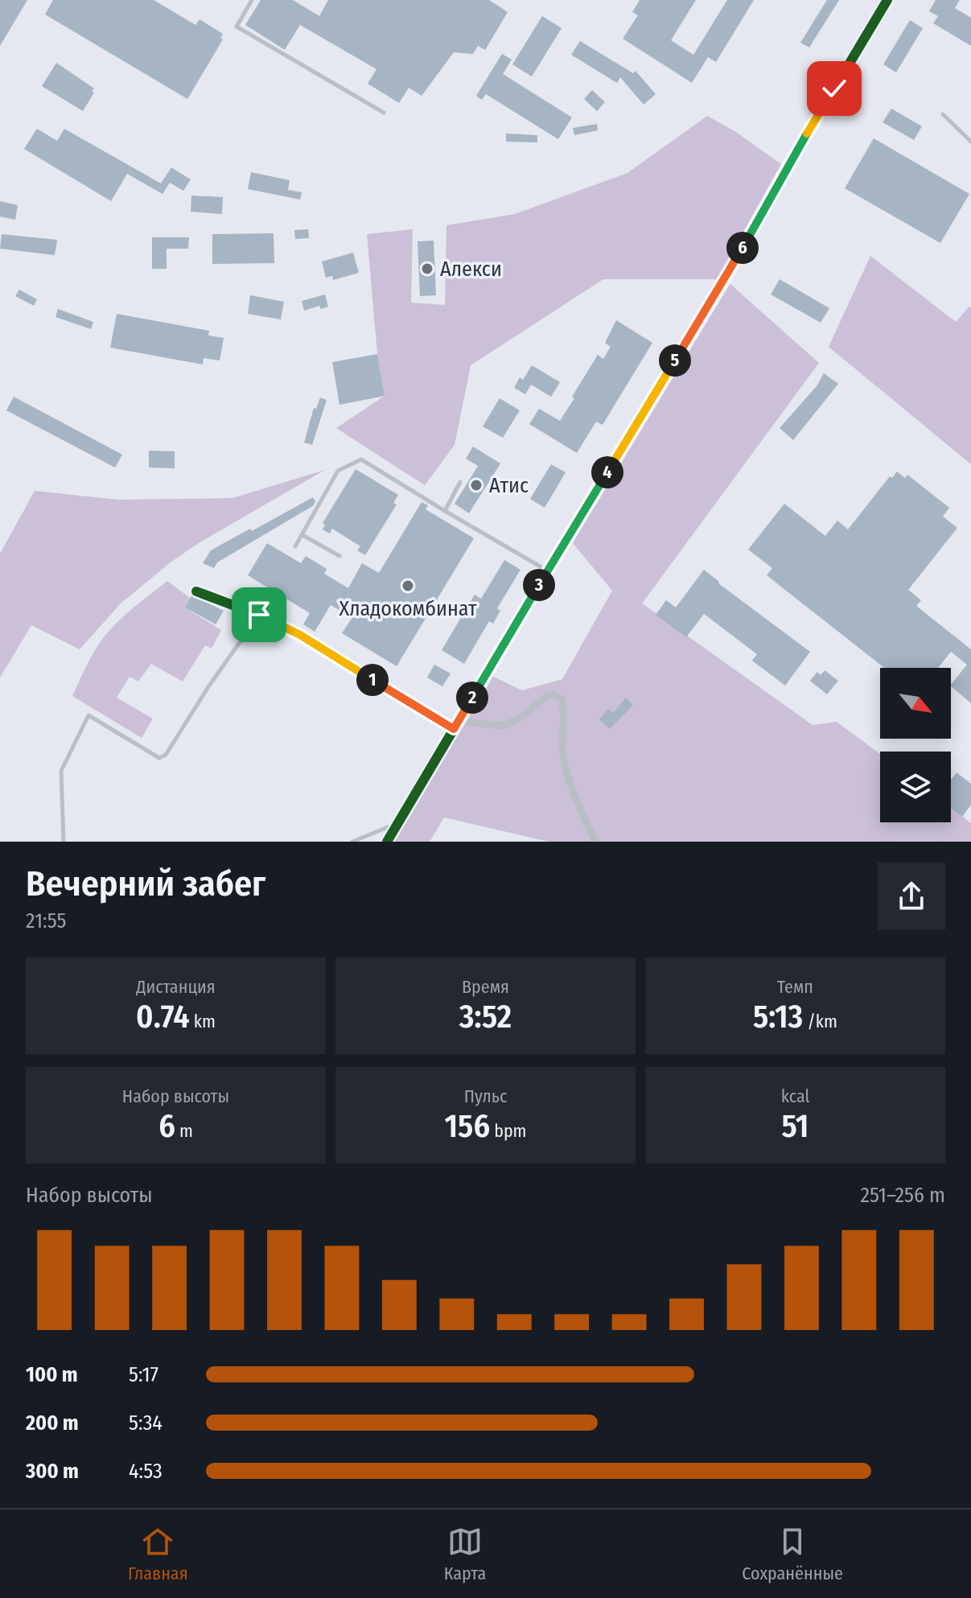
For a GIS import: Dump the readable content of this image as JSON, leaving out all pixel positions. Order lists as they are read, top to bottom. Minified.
{"places":["Алекси","Атис","Хладокомбинат"],"north":"bottom right","page":{"pins":["6","5","4","3","1","2"],"heading":["Вечерний забег","21:55"],"stats":[["Дистанция","0.74 km"],["Время","3:52"],["Темп","5:13 /km"],["Набор высоты","6 m"],["Пульс","156 bpm"],["kcal","51"]],"chart":["Набор высоты","251–256 m"],"list":[{"name":"100 m","note":"5:17"},{"name":"200 m","note":"5:34"},{"name":"300 m","note":"4:53"}],"tabs":["Главная","Карта","Сохранённые"]}}
